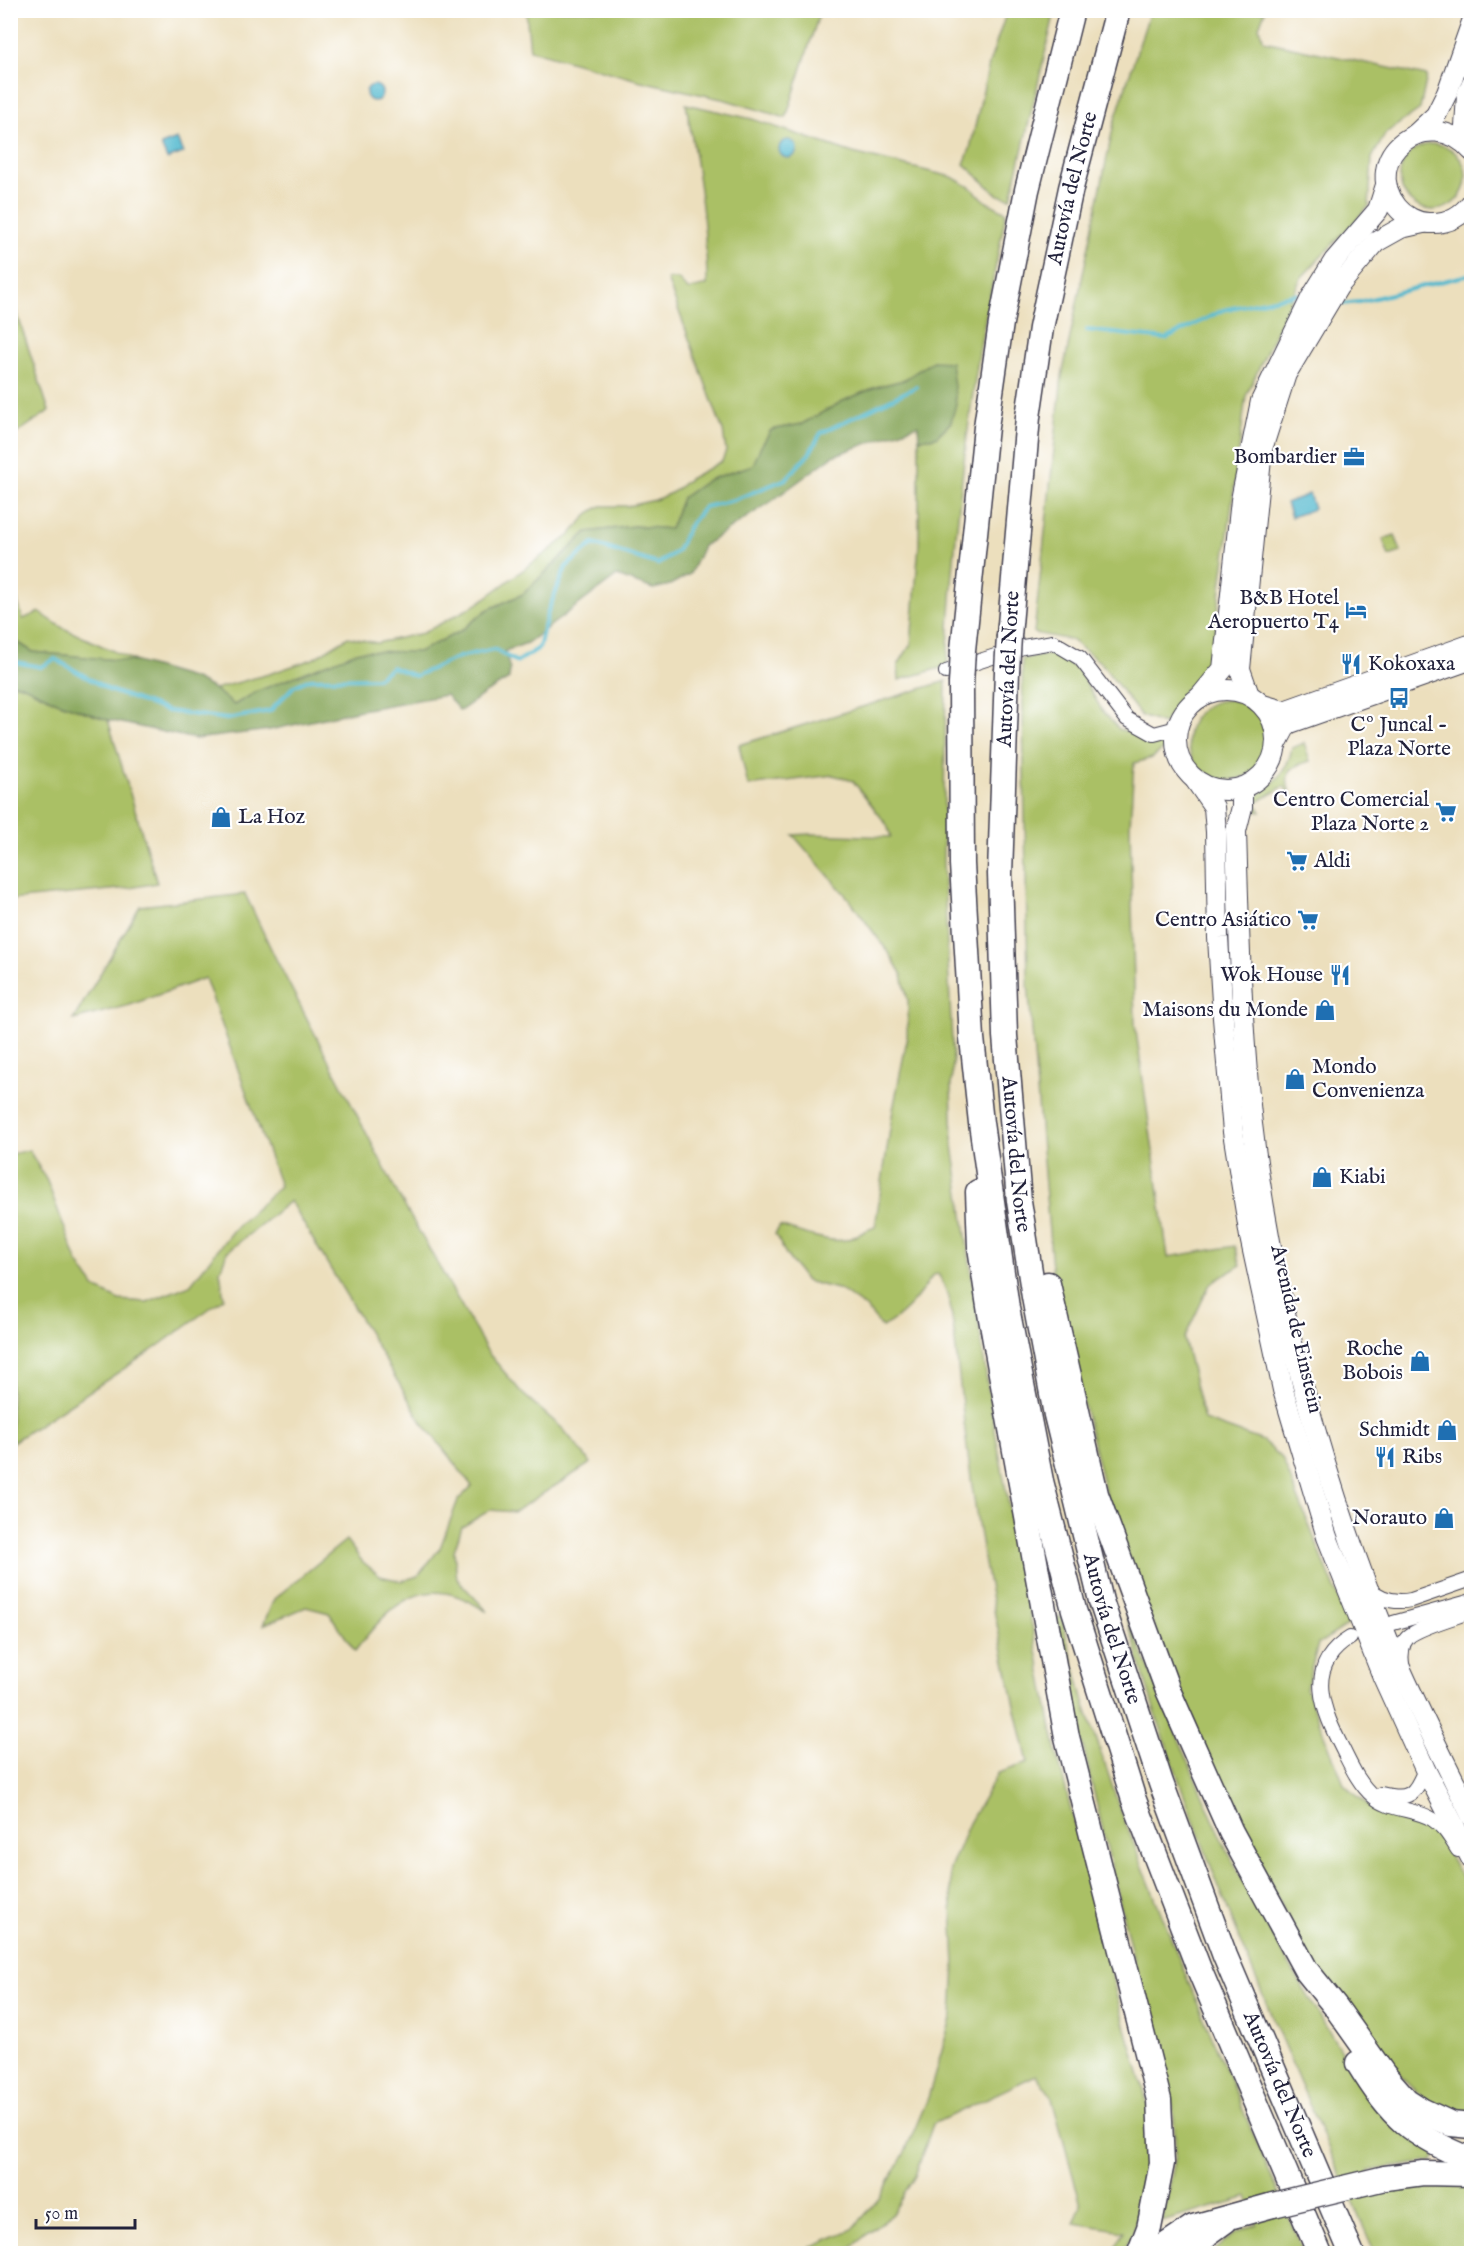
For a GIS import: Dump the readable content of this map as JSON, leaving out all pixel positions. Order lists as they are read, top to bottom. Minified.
{"streets":{"highway":["Autovía del Norte"],"street":["Avenida de Einstein"]},"places":{"office":["Bombardier"],"hotel":["B&B Hotel Aeropuerto T4"],"restaurant":["Kokoxaxa","Wok House","Ribs"],"bus stop":["Cº Juncal - Plaza Norte"],"supermarket":["Centro Comercial Plaza Norte 2","Aldi","Centro Asiático"],"shop":["La Hoz","Maisons du Monde","Mondo Convenienza","Kiabi","Roche Bobois","Schmidt","Norauto"]},"scale_bar":"50 m"}
